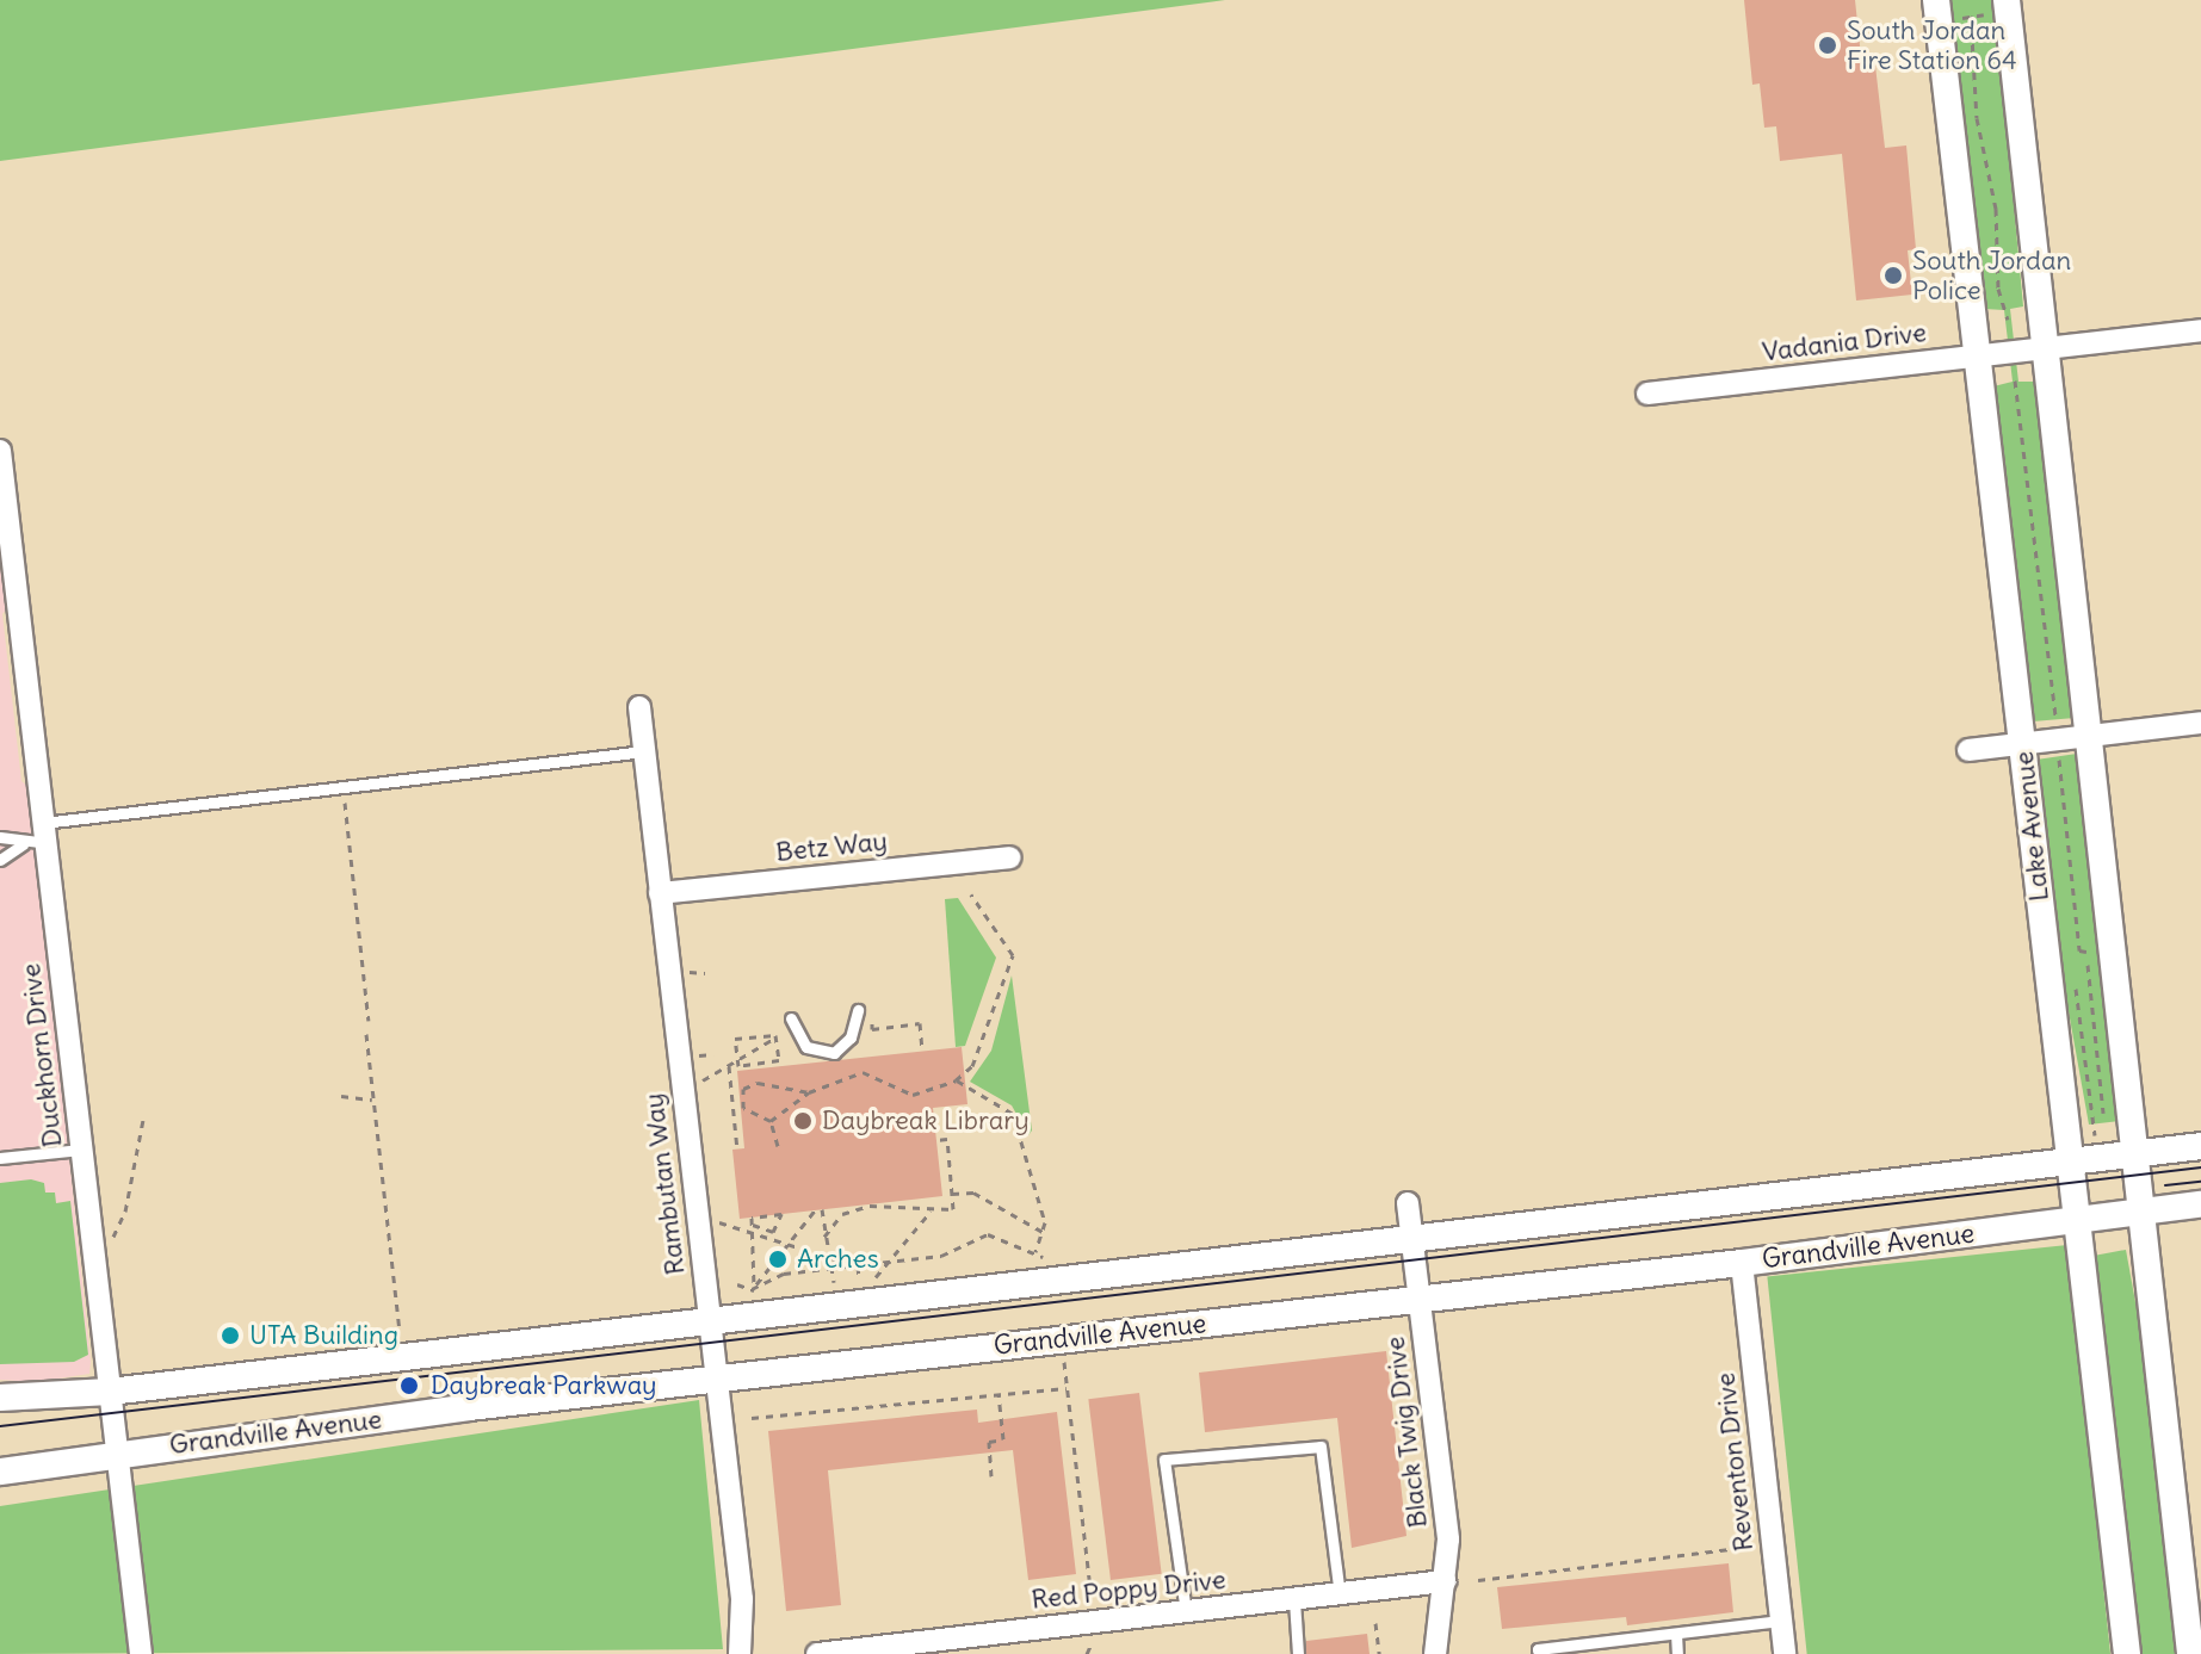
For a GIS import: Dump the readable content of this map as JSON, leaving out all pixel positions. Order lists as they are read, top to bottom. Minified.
{"streets":{"street":["Vadania Drive","Lake Avenue","Betz Way","Duckhorn Drive","Rambutan Way","Grandville Avenue","Black Twig Drive","Reventon Drive","Red Poppy Drive"]},"crossings":[["Vadania Drive","Lake Avenue"],["Lake Avenue","Grandville Avenue"],["Betz Way","Rambutan Way"],["Duckhorn Drive","Grandville Avenue"],["Rambutan Way","Grandville Avenue"],["Grandville Avenue","Black Twig Drive"],["Grandville Avenue","Reventon Drive"],["Black Twig Drive","Red Poppy Drive"]],"places":["South Jordan Fire Station 64","South Jordan Police","Daybreak Library","Arches","UTA Building","Daybreak Parkway"]}
